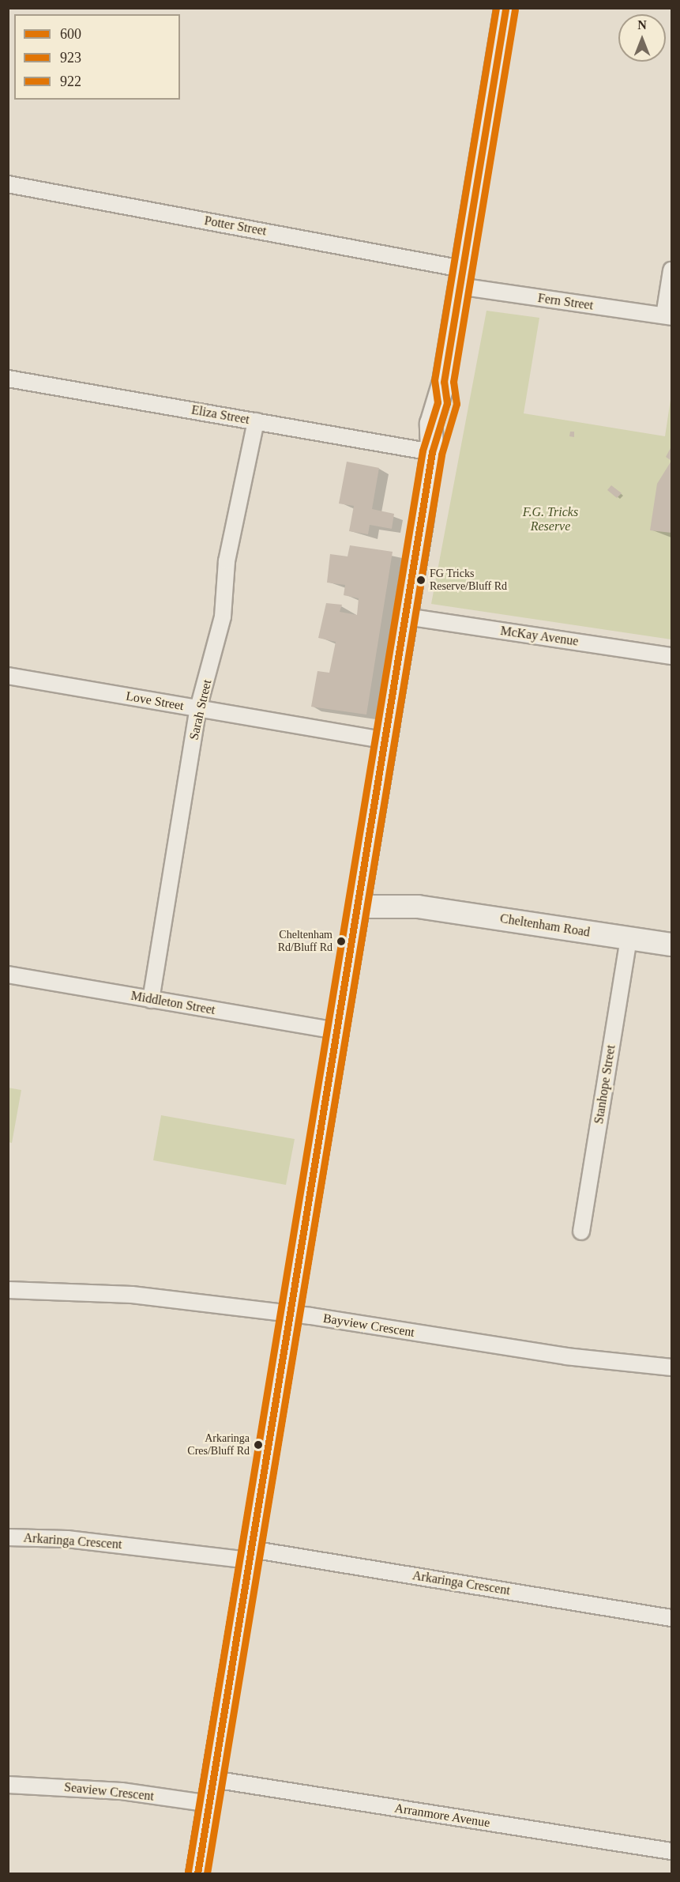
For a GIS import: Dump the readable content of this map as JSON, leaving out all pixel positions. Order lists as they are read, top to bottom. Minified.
{"streets":{"main road":["Cheltenham Road"],"street":["Potter Street","Fern Street","Eliza Street","McKay Avenue","Love Street","Sarah Street","Middleton Street","Stanhope Street","Bayview Crescent","Arkaringa Crescent","Seaview Crescent","Arranmore Avenue"]},"crossings":[["Potter Street","Fern Street"],["Eliza Street","Sarah Street"],["Love Street","Sarah Street"],["Sarah Street","Middleton Street"],["Cheltenham Road","Stanhope Street"]],"parks":["F.G. Tricks Reserve"],"places":["FG Tricks Reserve/Bluff Rd","Cheltenham Rd/Bluff Rd","Arkaringa Cres/Bluff Rd"],"lines":["transit line 600","transit line 922","transit line 923"],"legend":["600","923","922"],"north":"top"}
